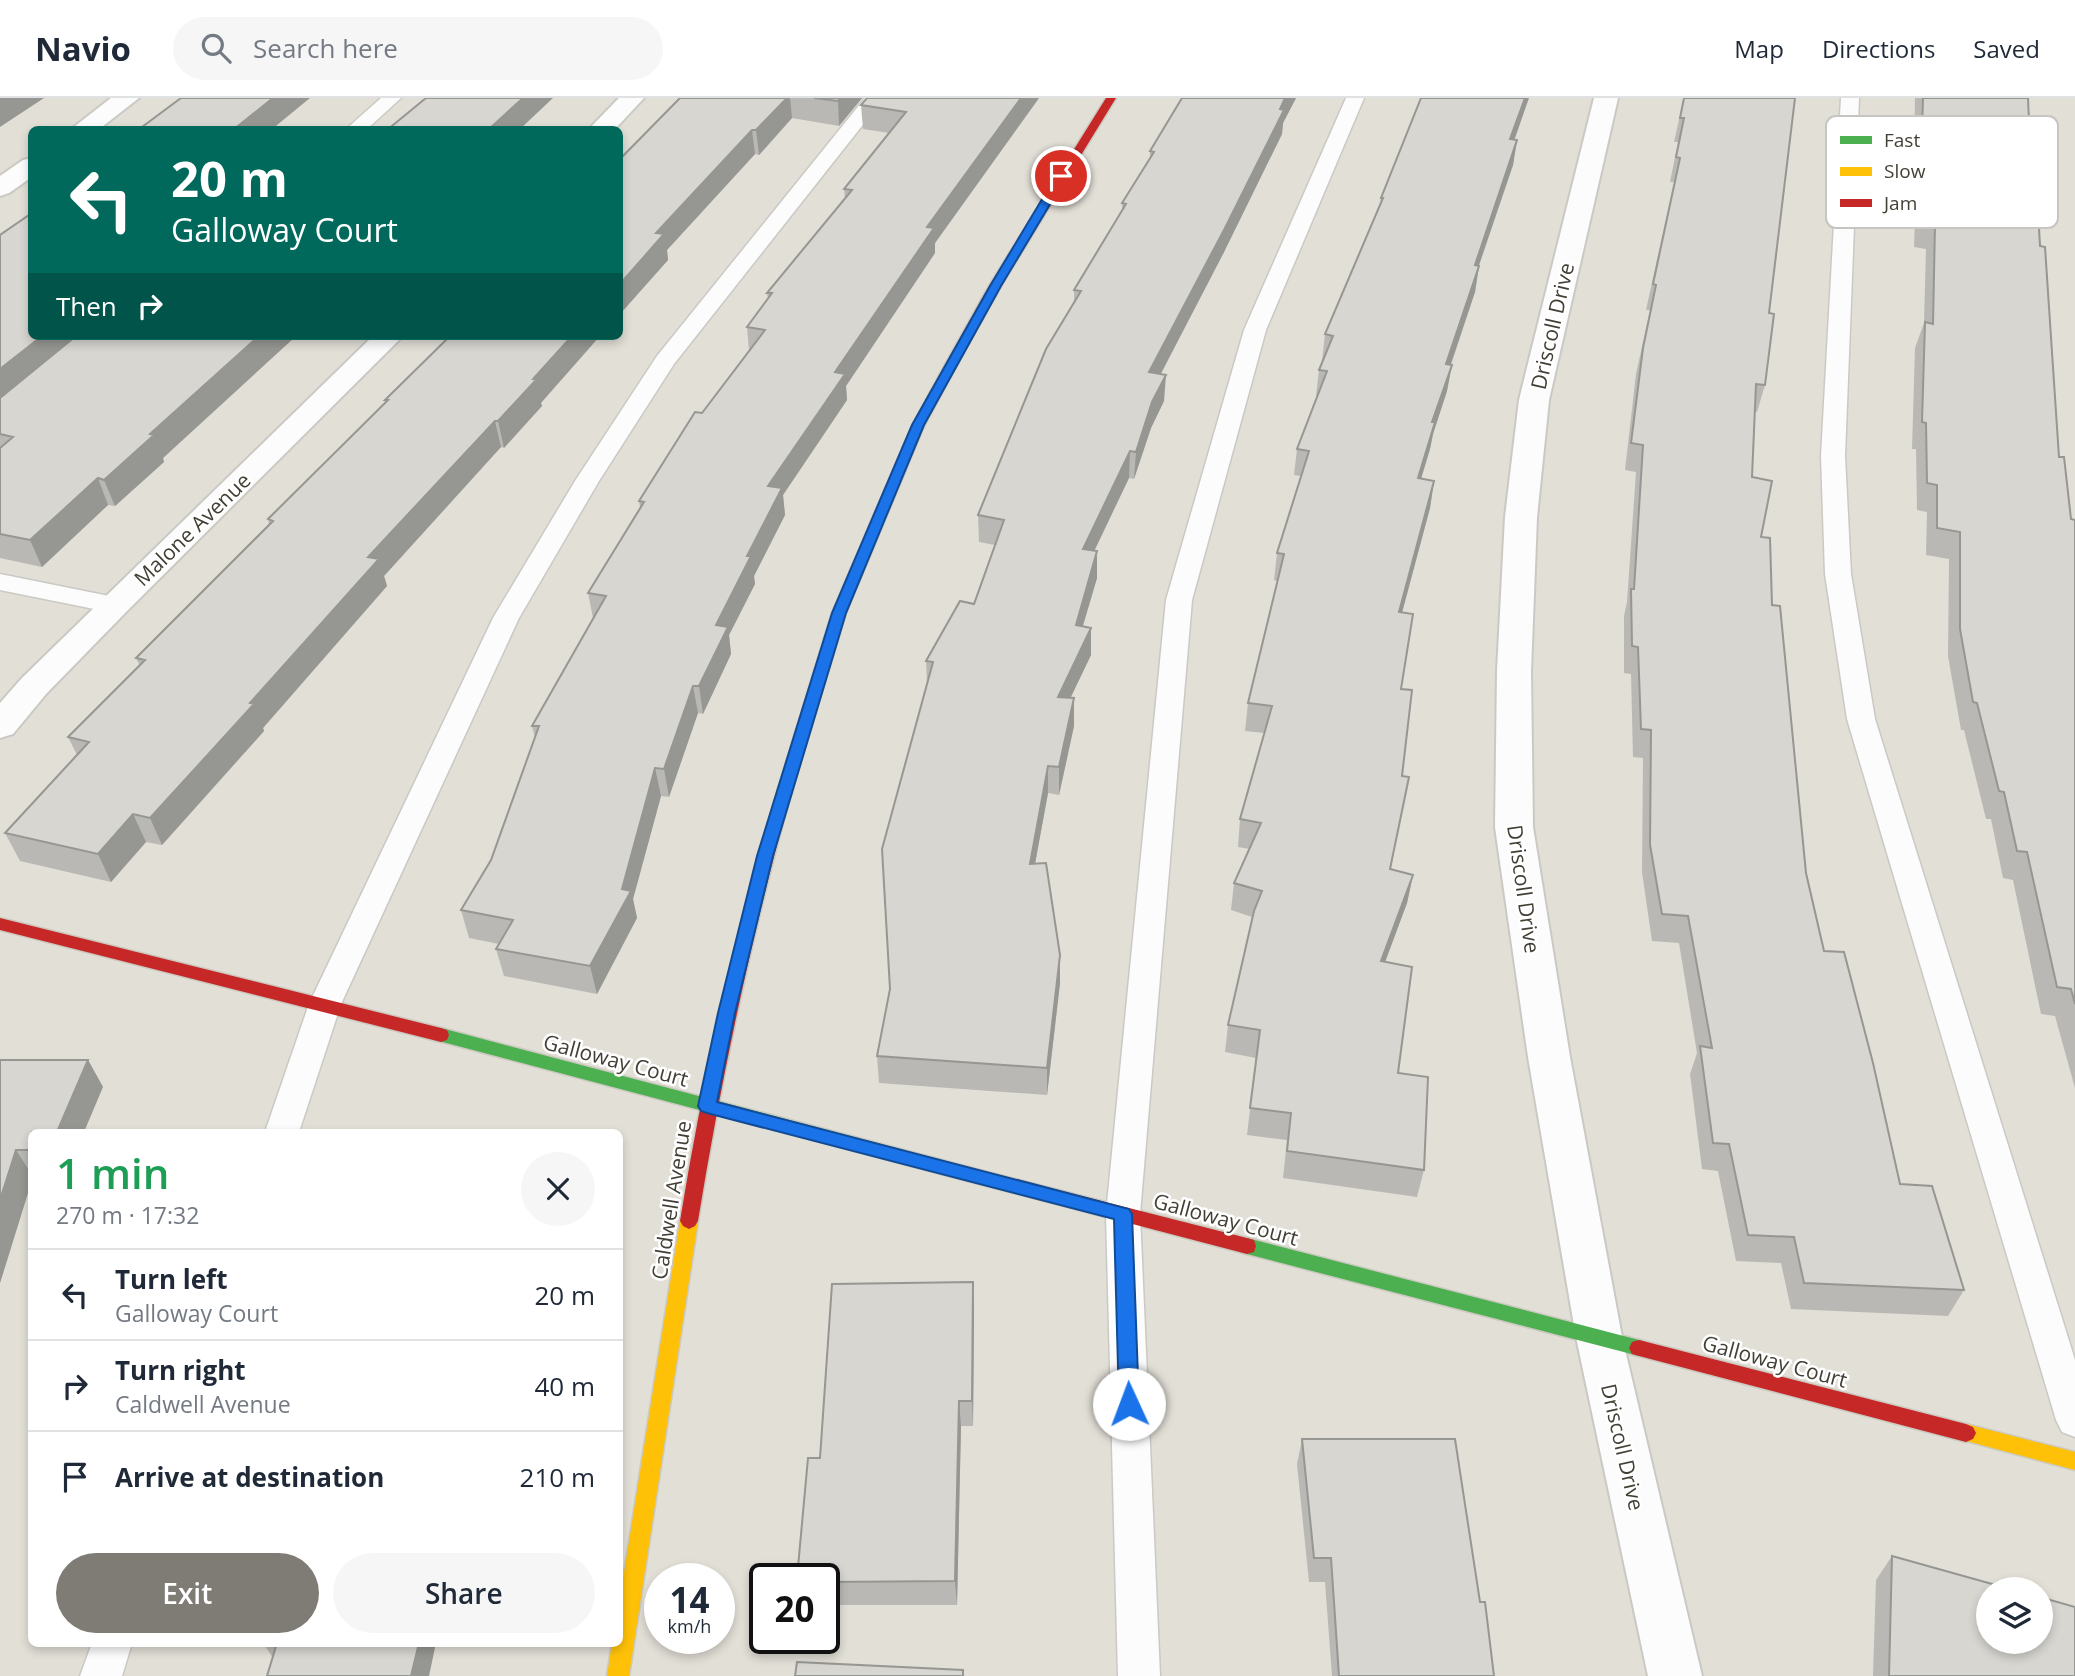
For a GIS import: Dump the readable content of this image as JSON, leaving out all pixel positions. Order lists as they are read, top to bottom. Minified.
{"streets":{"street":["Driscoll Drive","Malone Avenue","Galloway Court","Caldwell Avenue"]},"crossings":[["Driscoll Drive","Galloway Court"],["Galloway Court","Caldwell Avenue"]],"legend":["Fast","Slow","Jam"],"page":{"header":"Navio","search":"Search here","nav":["Map","Directions","Saved"],"turn":["20 m","Galloway Court"],"then":"Then","heading":["1 min","270 m · 17:32"],"list":[{"name":"Turn left","note":"Galloway Court","value":"20 m"},{"name":"Turn right","note":"Caldwell Avenue","value":"40 m"},{"name":"Arrive at destination","value":"210 m"}],"buttons":["Exit","Share"],"speed":"14 km/h","limit":"20"}}
